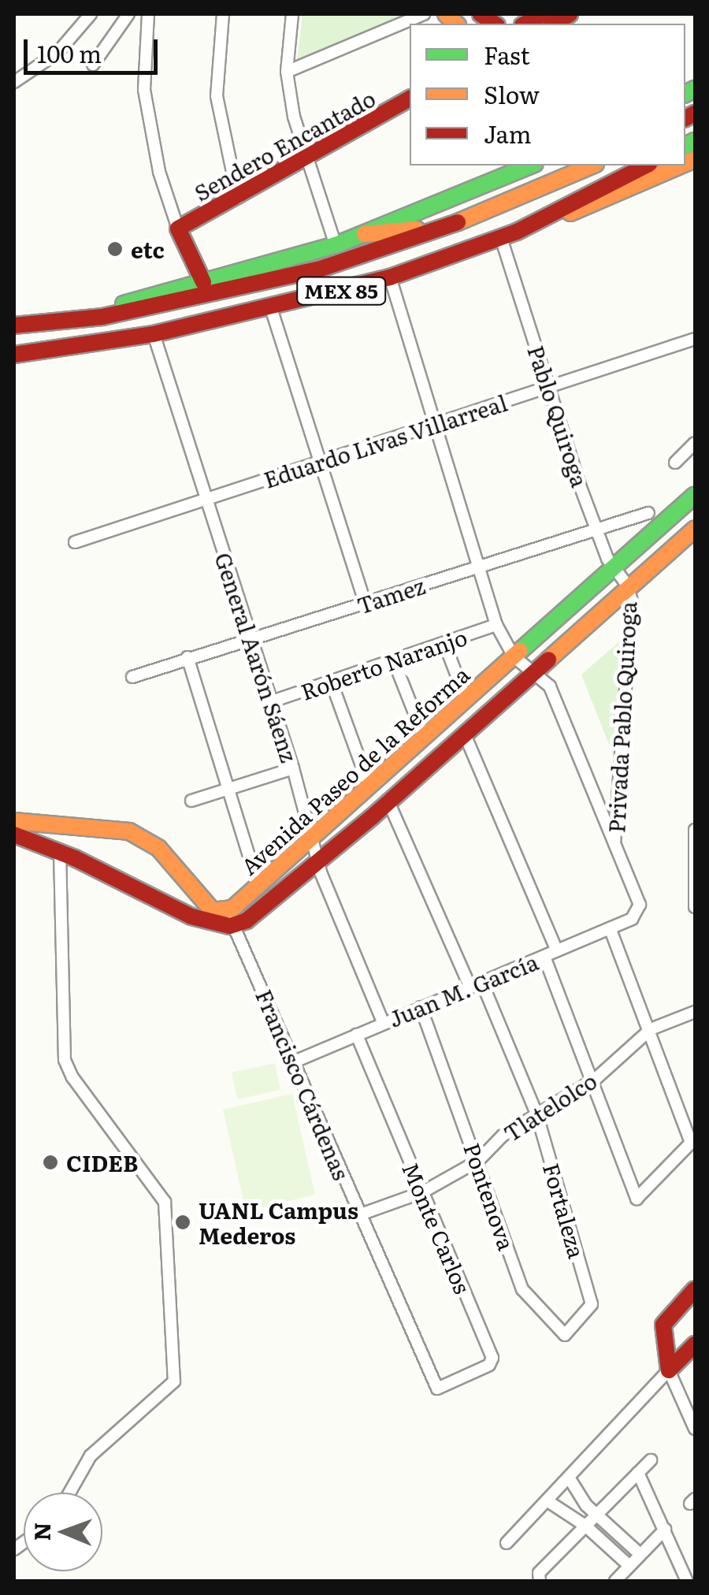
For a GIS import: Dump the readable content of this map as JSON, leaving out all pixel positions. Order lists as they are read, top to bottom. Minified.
{"streets":{"main road":["Sendero Encantado","MEX 85","Avenida Paseo de la Reforma"],"street":["Pablo Quiroga","Eduardo Livas Villarreal","Tamez","General Aarón Sáenz","Roberto Naranjo","Privada Pablo Quiroga","Juan M. García","Francisco Cárdenas","Tlatelolco","Pontenova","Fortaleza","Monte Carlos"]},"crossings":[["MEX 85","Pablo Quiroga"],["MEX 85","General Aarón Sáenz"],["Pablo Quiroga","Eduardo Livas Villarreal"],["Pablo Quiroga","Tamez"],["Pablo Quiroga","Privada Pablo Quiroga"],["Pablo Quiroga","Avenida Paseo de la Reforma"],["Eduardo Livas Villarreal","General Aarón Sáenz"],["Tamez","General Aarón Sáenz"],["General Aarón Sáenz","Roberto Naranjo"],["General Aarón Sáenz","Avenida Paseo de la Reforma"],["General Aarón Sáenz","Juan M. García"],["Privada Pablo Quiroga","Avenida Paseo de la Reforma"],["Privada Pablo Quiroga","Juan M. García"],["Avenida Paseo de la Reforma","Francisco Cárdenas"],["Juan M. García","Francisco Cárdenas"],["Juan M. García","Pontenova"],["Juan M. García","Fortaleza"],["Juan M. García","Monte Carlos"],["Francisco Cárdenas","Tlatelolco"],["Francisco Cárdenas","Monte Carlos"],["Tlatelolco","Pontenova"],["Tlatelolco","Fortaleza"],["Tlatelolco","Monte Carlos"],["Pontenova","Fortaleza"]],"places":["etc","CIDEB","UANL Campus Mederos"],"legend":["Fast","Slow","Jam"],"scale_bar":"100 m","north":"left"}
